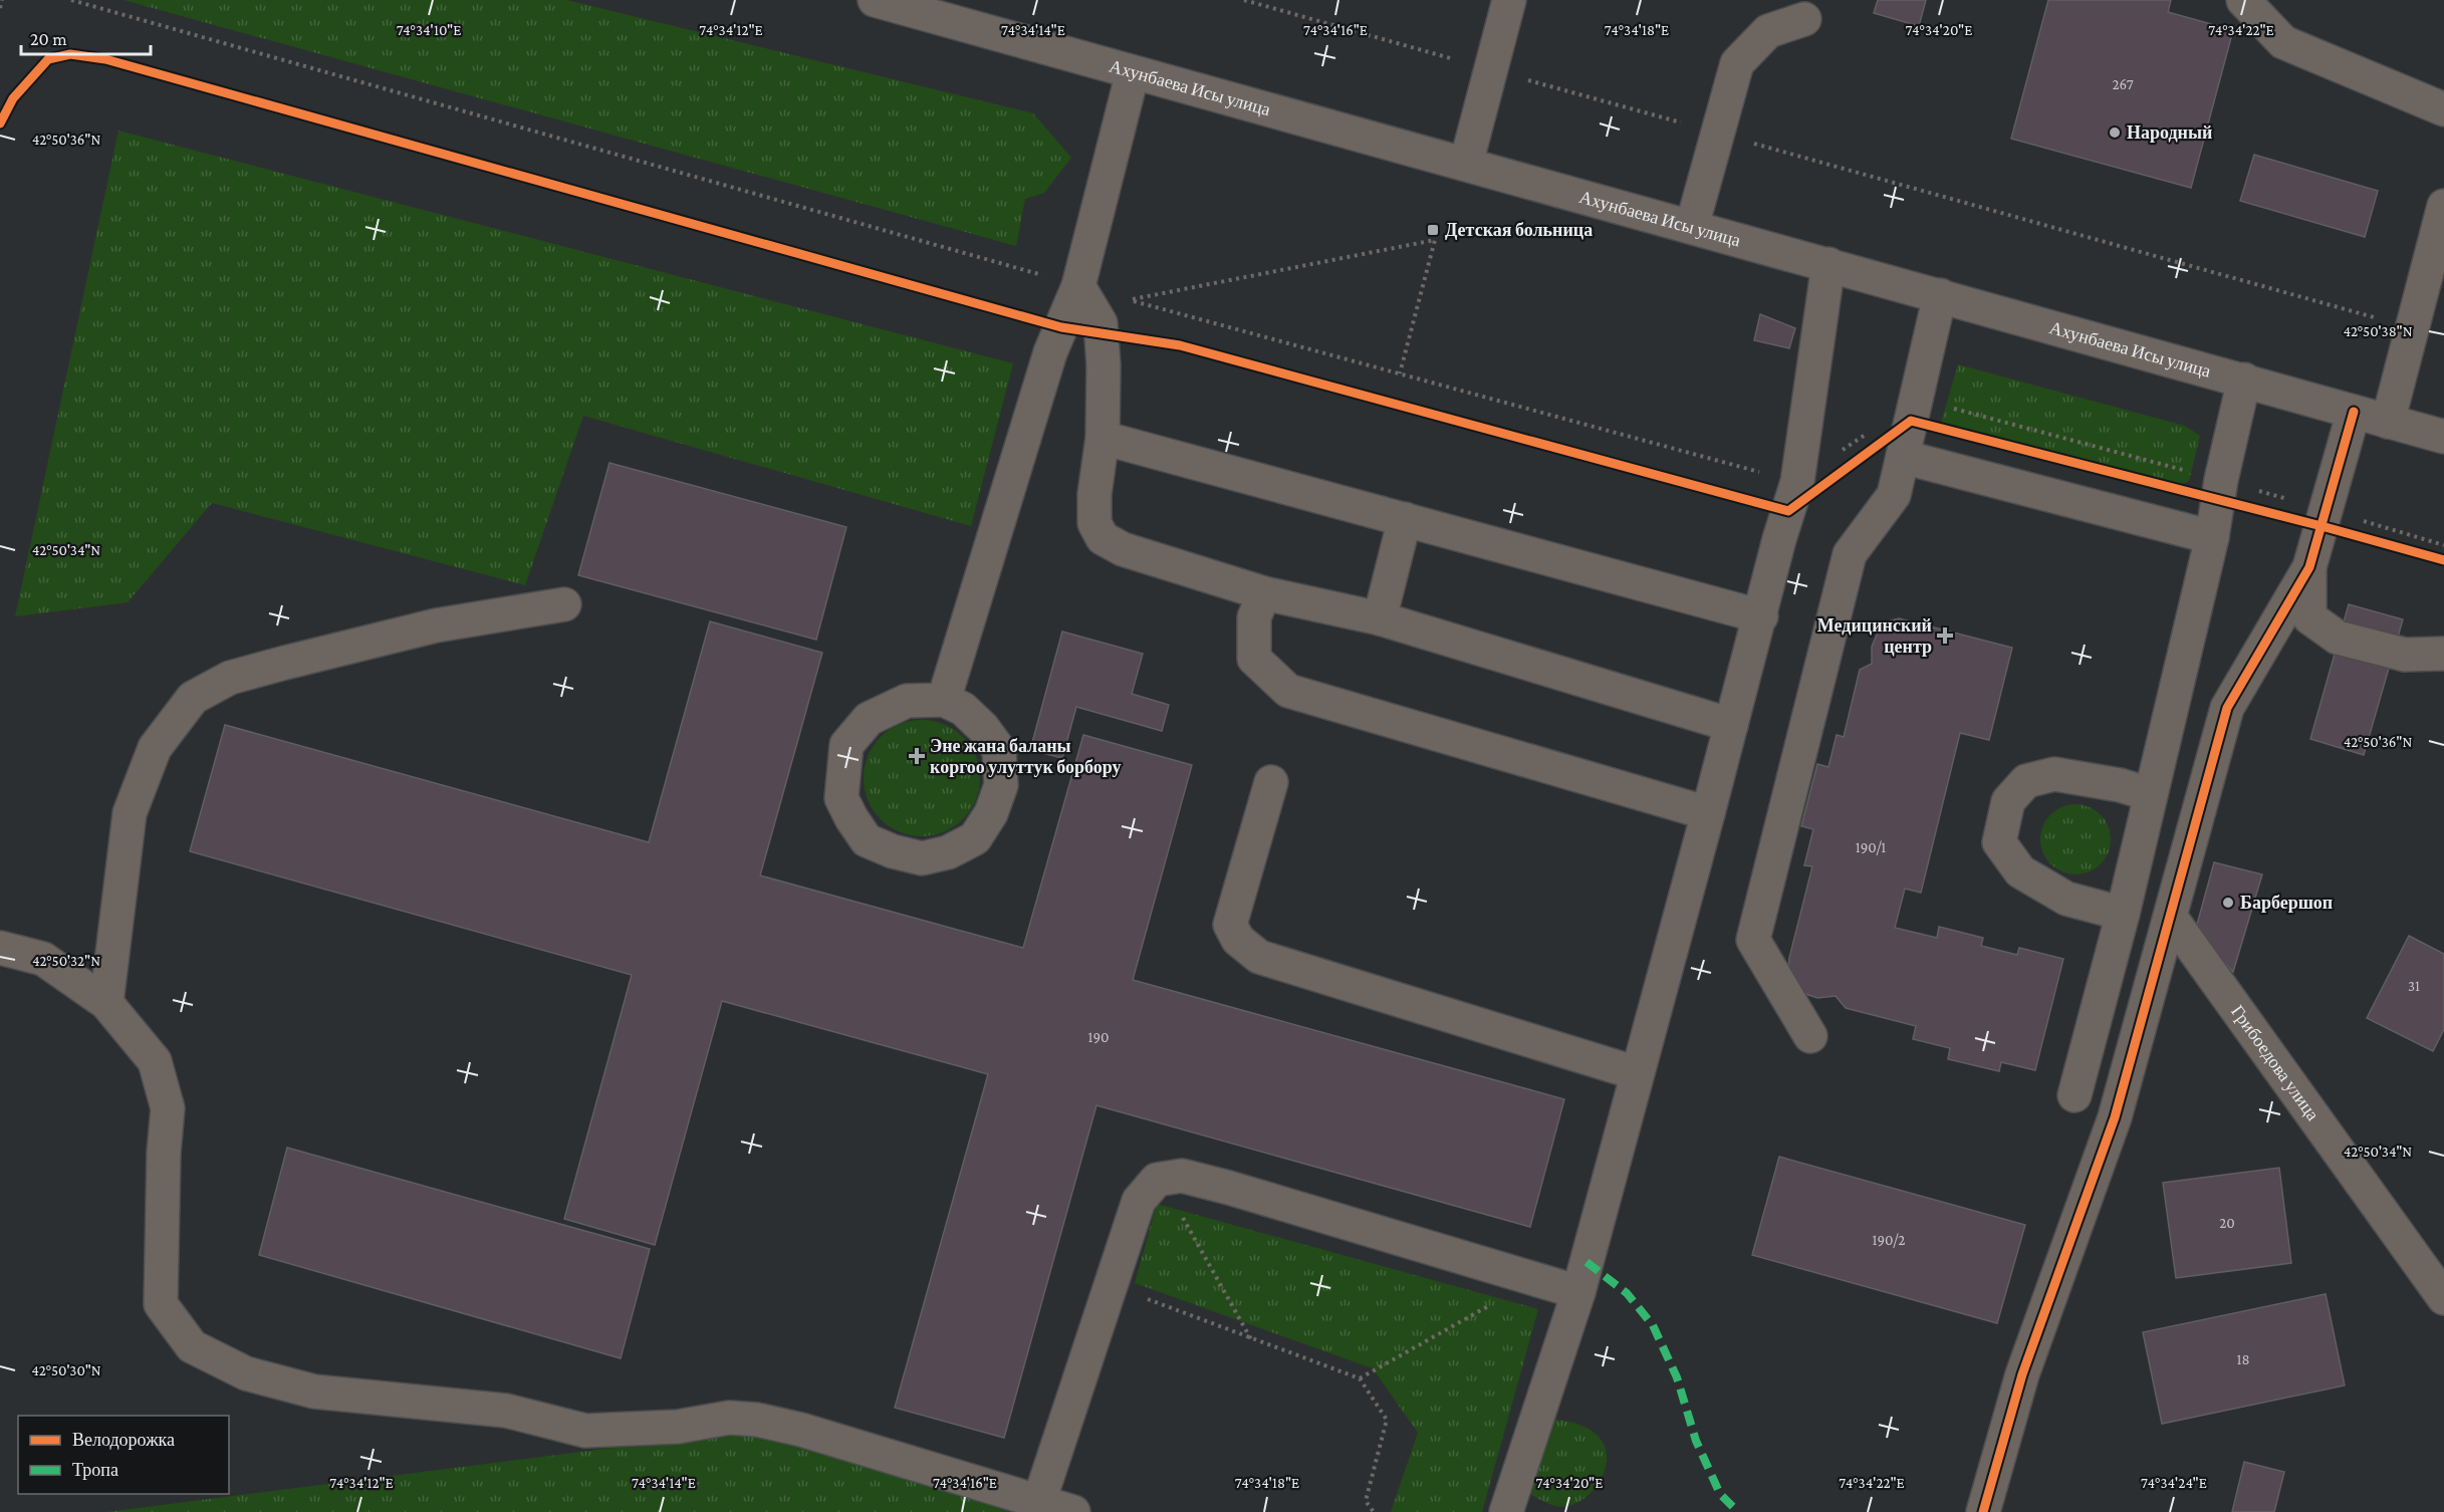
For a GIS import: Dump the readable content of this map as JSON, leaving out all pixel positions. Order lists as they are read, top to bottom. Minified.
{"streets":{"main road":["Ахунбаева Исы улица"],"street":["Грибоедова улица"]},"places":{"other":["Народный","Барбершоп"],"transit":["Детская больница"],"health":["Медицинский центр","Эне жана баланы коргоо улуттук борбору"]},"house_numbers":["267","190/1","31","190","20","190/2","18"],"legend":["Велодорожка","Тропа"],"scale_bar":"20 m","coordinates":["74°34'10\"E","74°34'12\"E","74°34'14\"E","74°34'16\"E","74°34'18\"E","74°34'20\"E","74°34'22\"E","42°50'36\"N","42°50'38\"N","42°50'34\"N","42°50'32\"N","42°50'30\"N","74°34'24\"E"]}
